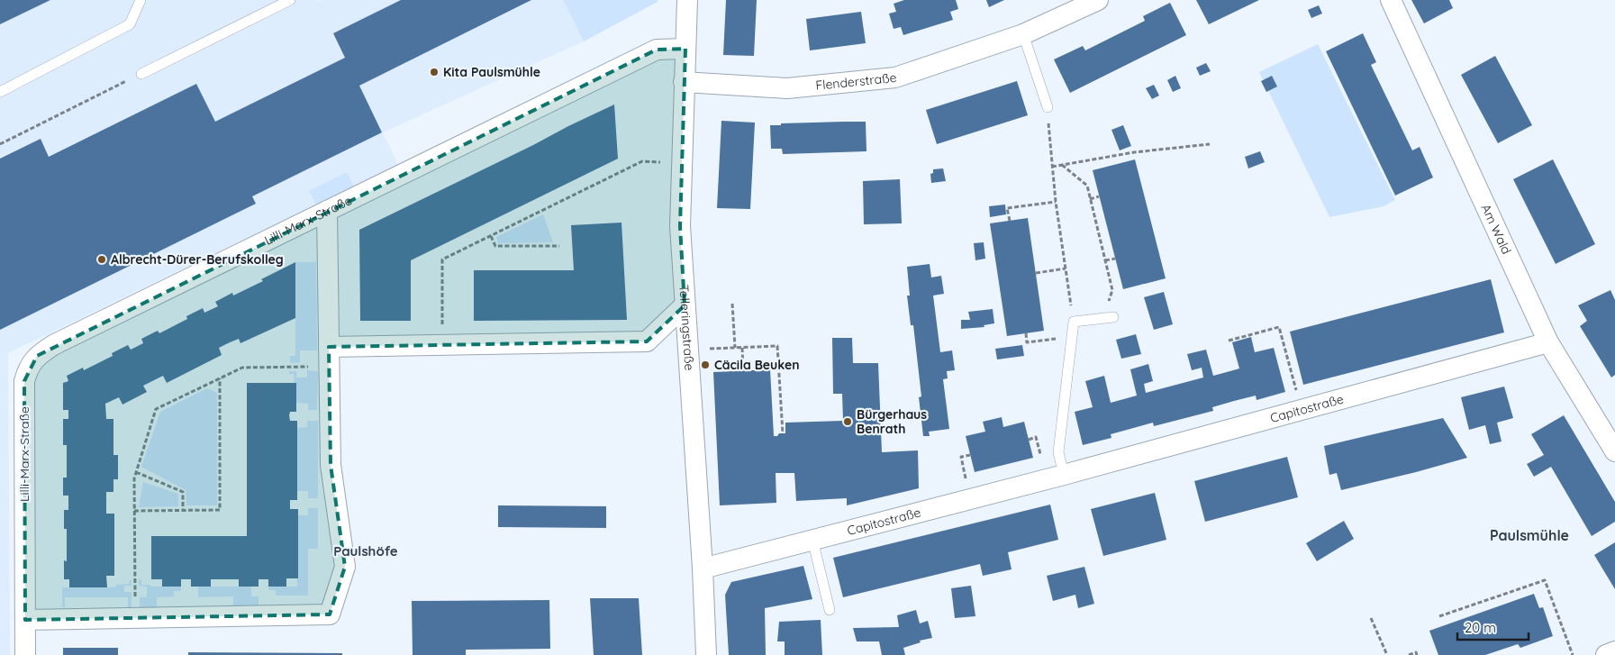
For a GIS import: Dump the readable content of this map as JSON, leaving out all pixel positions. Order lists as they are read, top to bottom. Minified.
{"streets":{"street":["Flenderstraße","Lilli-Marx-Straße","Am Wald","Telleringstraße","Capitostraße"]},"crossings":[["Flenderstraße","Telleringstraße"],["Lilli-Marx-Straße","Telleringstraße"],["Am Wald","Capitostraße"],["Telleringstraße","Capitostraße"]],"districts":["Paulsmühle","Paulshöfe"],"places":["Kita Paulsmühle","Albrecht-Dürer-Berufskolleg","Cäcila Beuken","Bürgerhaus Benrath"],"scale_bar":"20 m"}
